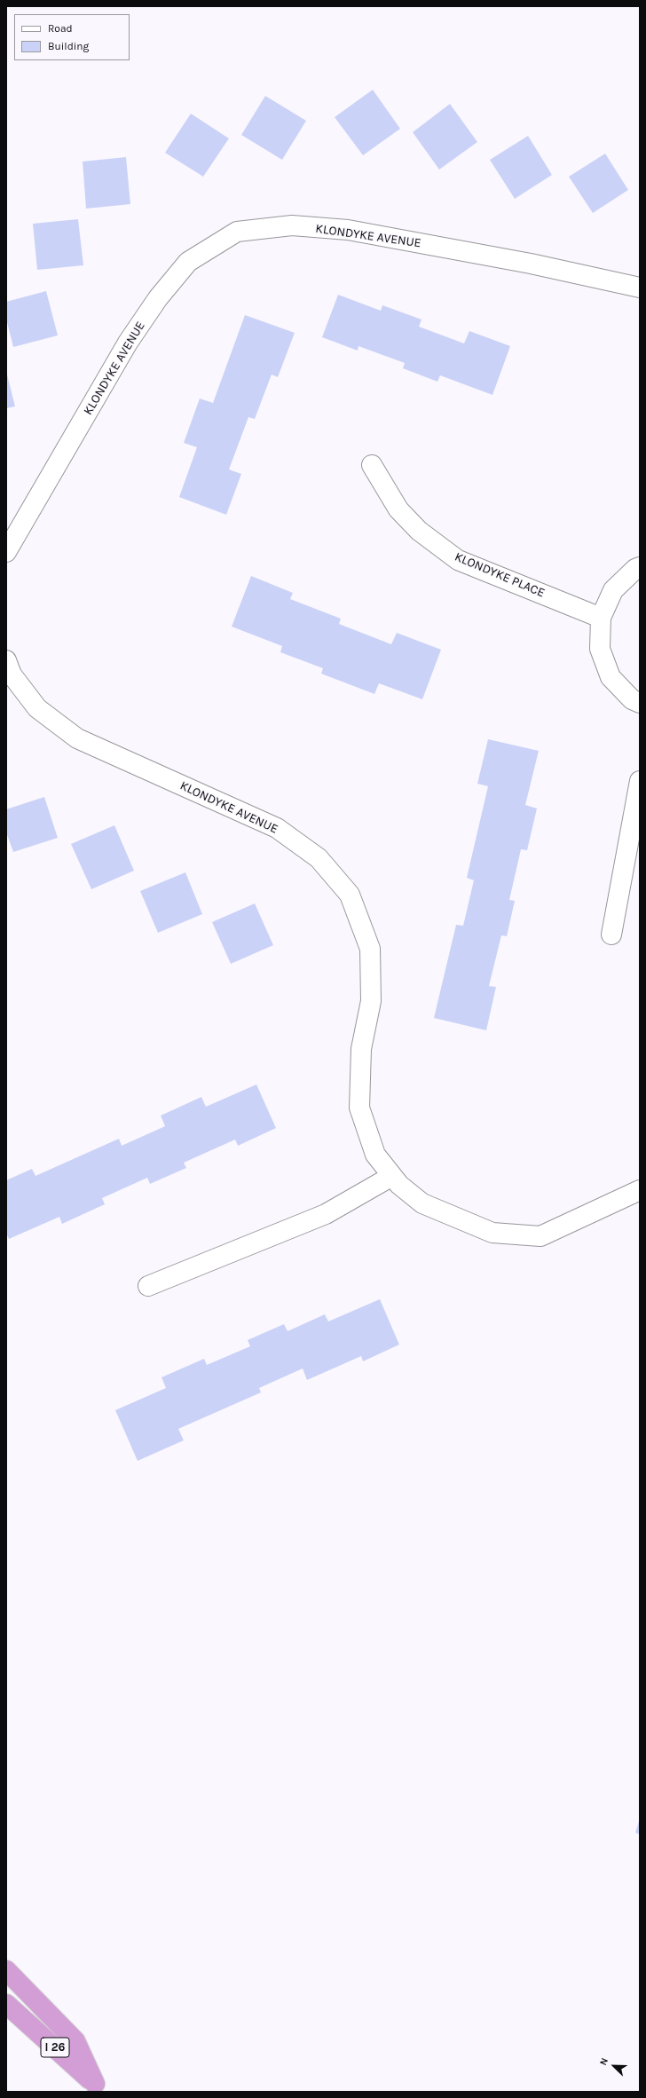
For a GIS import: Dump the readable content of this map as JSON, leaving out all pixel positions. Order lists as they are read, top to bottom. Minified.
{"streets":{"highway":["I 26"],"street":["KLONDYKE AVENUE","KLONDYKE PLACE"]},"legend":["Road","Building"],"north":"top left"}
